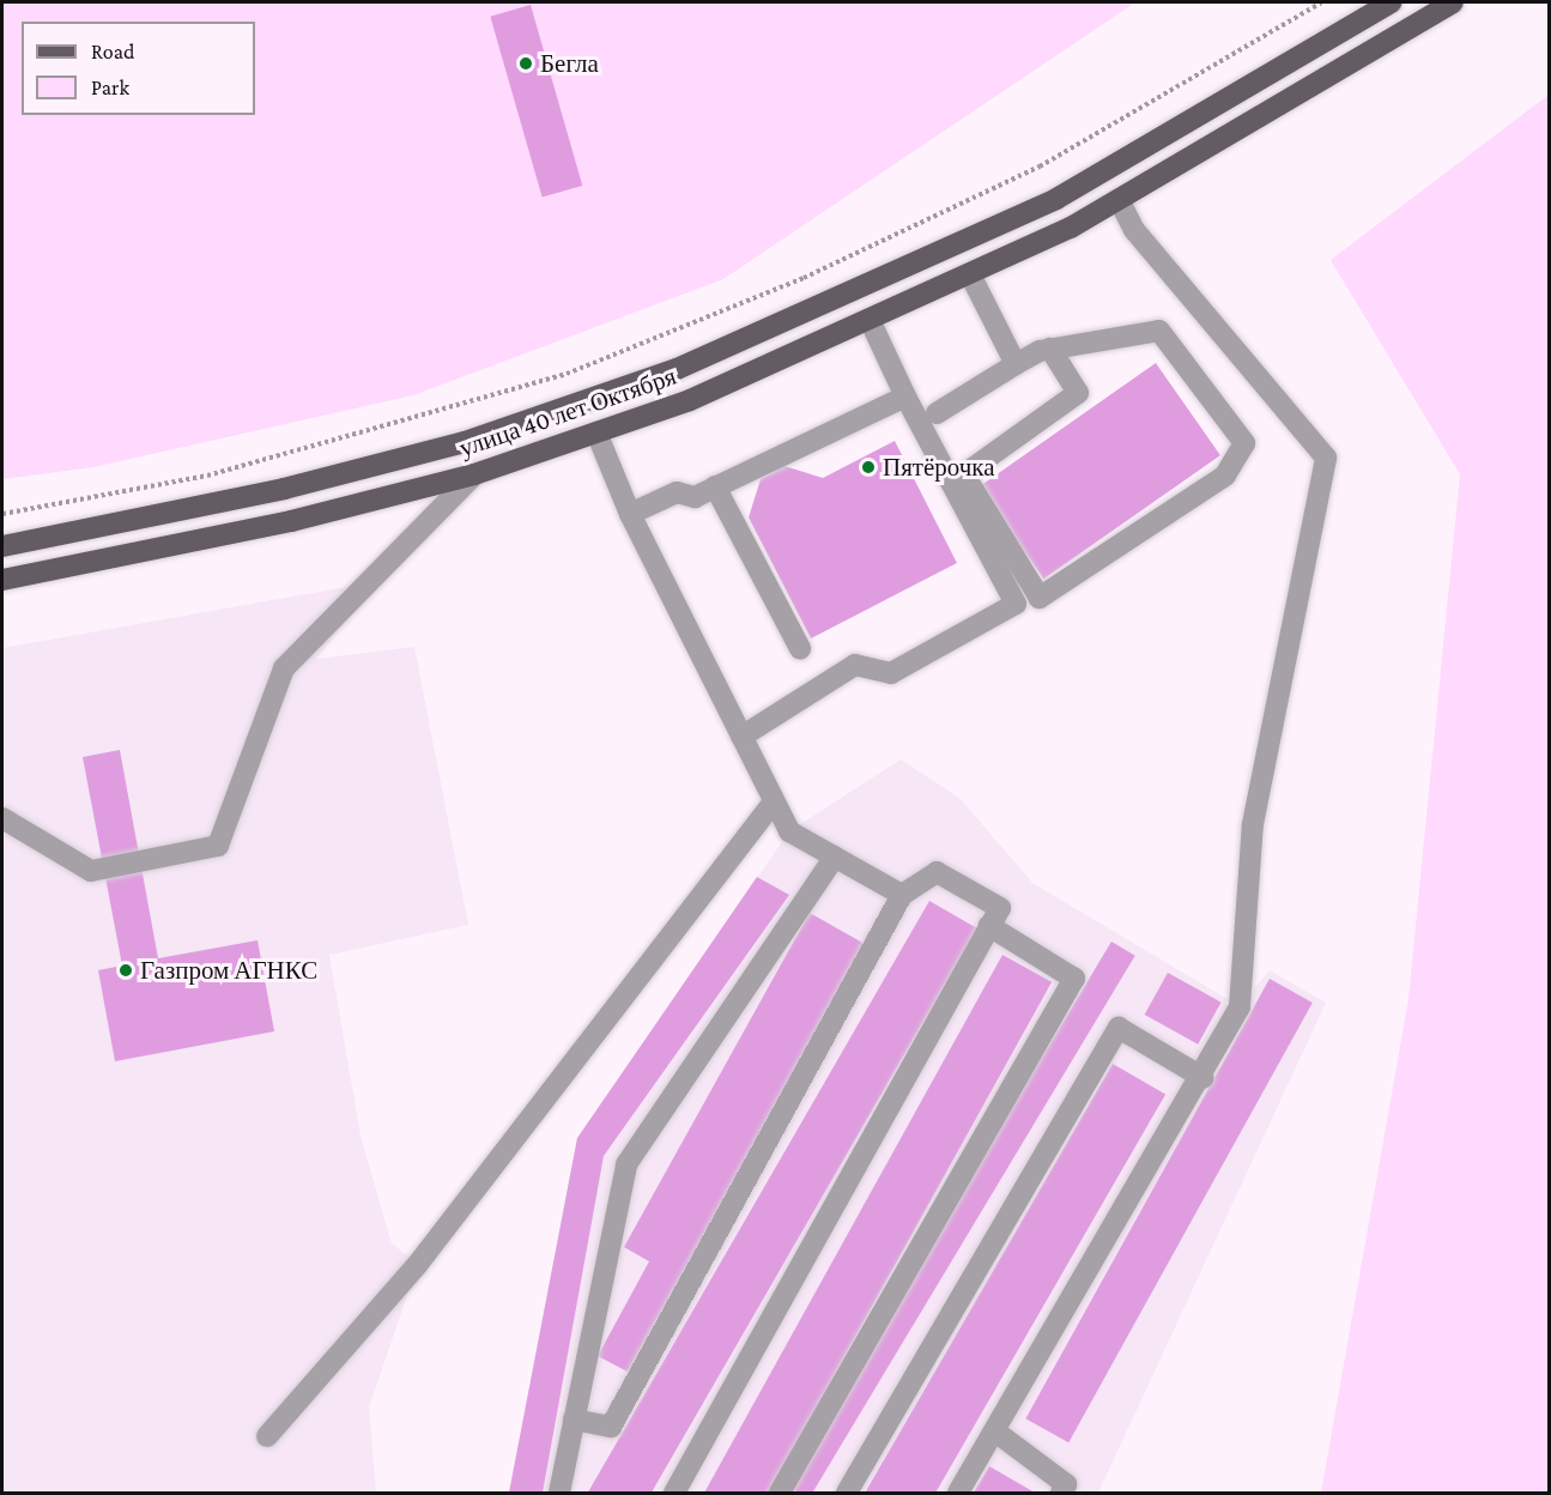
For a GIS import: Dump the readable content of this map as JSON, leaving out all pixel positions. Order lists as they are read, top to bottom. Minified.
{"streets":{"main road":["улица 40 лет Октября"]},"places":["Бегла","Пятёрочка","Газпром АГНКС"],"legend":["Road","Park"]}
